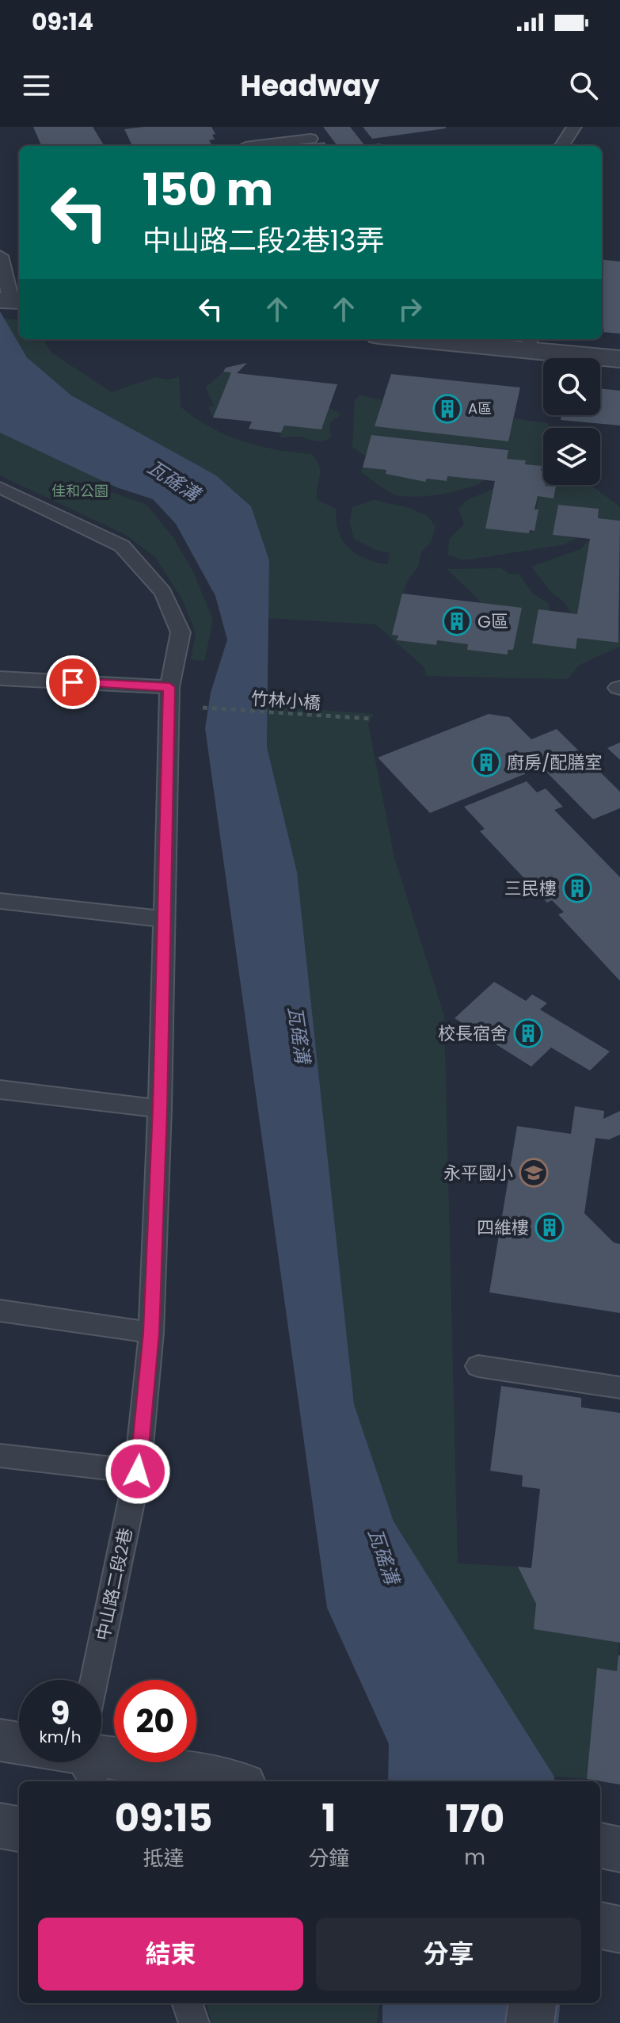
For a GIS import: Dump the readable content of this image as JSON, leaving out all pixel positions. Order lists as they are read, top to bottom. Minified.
{"streets":{"lane":["中山路二段2巷"],"path":["竹林小橋"]},"water":["瓦磘溝"],"parks":["佳和公園"],"places":{"building":["A區","G區","廚房/配膳室","三民樓","校長宿舍","四維樓"],"school or university":["永平國小"]},"page":{"status":"09:14","header":"Headway","turn":["150 m","中山路二段2巷13弄"],"speed":"9 km/h","limit":"20","eta":["09:15","抵達","1","分鐘","170","m"],"buttons":["結束","分享"]}}
